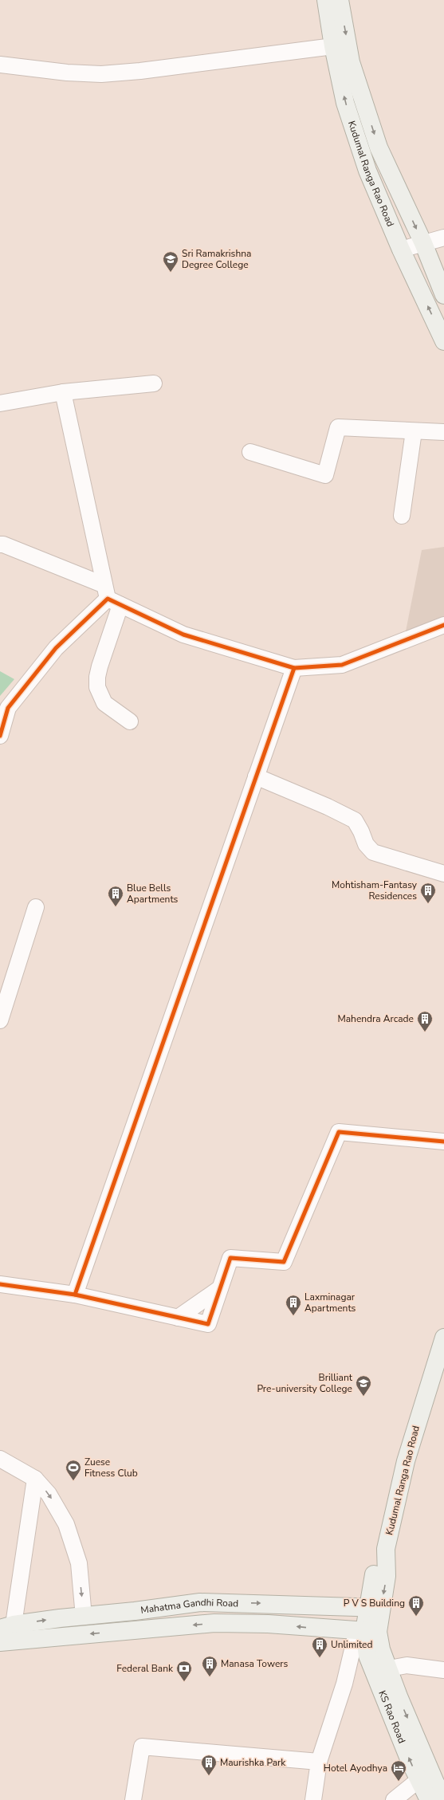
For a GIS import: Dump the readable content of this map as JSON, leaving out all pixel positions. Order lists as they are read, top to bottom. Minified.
{"streets":{"main road":["Kudumal Ranga Rao Road","Mahatma Gandhi Road","KS Rao Road"]},"crossings":[["Kudumal Ranga Rao Road","Mahatma Gandhi Road"],["Kudumal Ranga Rao Road","KS Rao Road"],["Mahatma Gandhi Road","KS Rao Road"]],"places":{"school or university":["Sri Ramakrishna Degree College","Brilliant Pre-university College"],"building":["Mohtisham-Fantasy Residences","Blue Bells Apartments","Mahendra Arcade","Laxminagar Apartments","P V S Building","Unlimited","Manasa Towers","Maurishka Park"],"sports":["Zuese Fitness Club"],"bank":["Federal Bank"],"hotel":["Hotel Ayodhya"]}}
